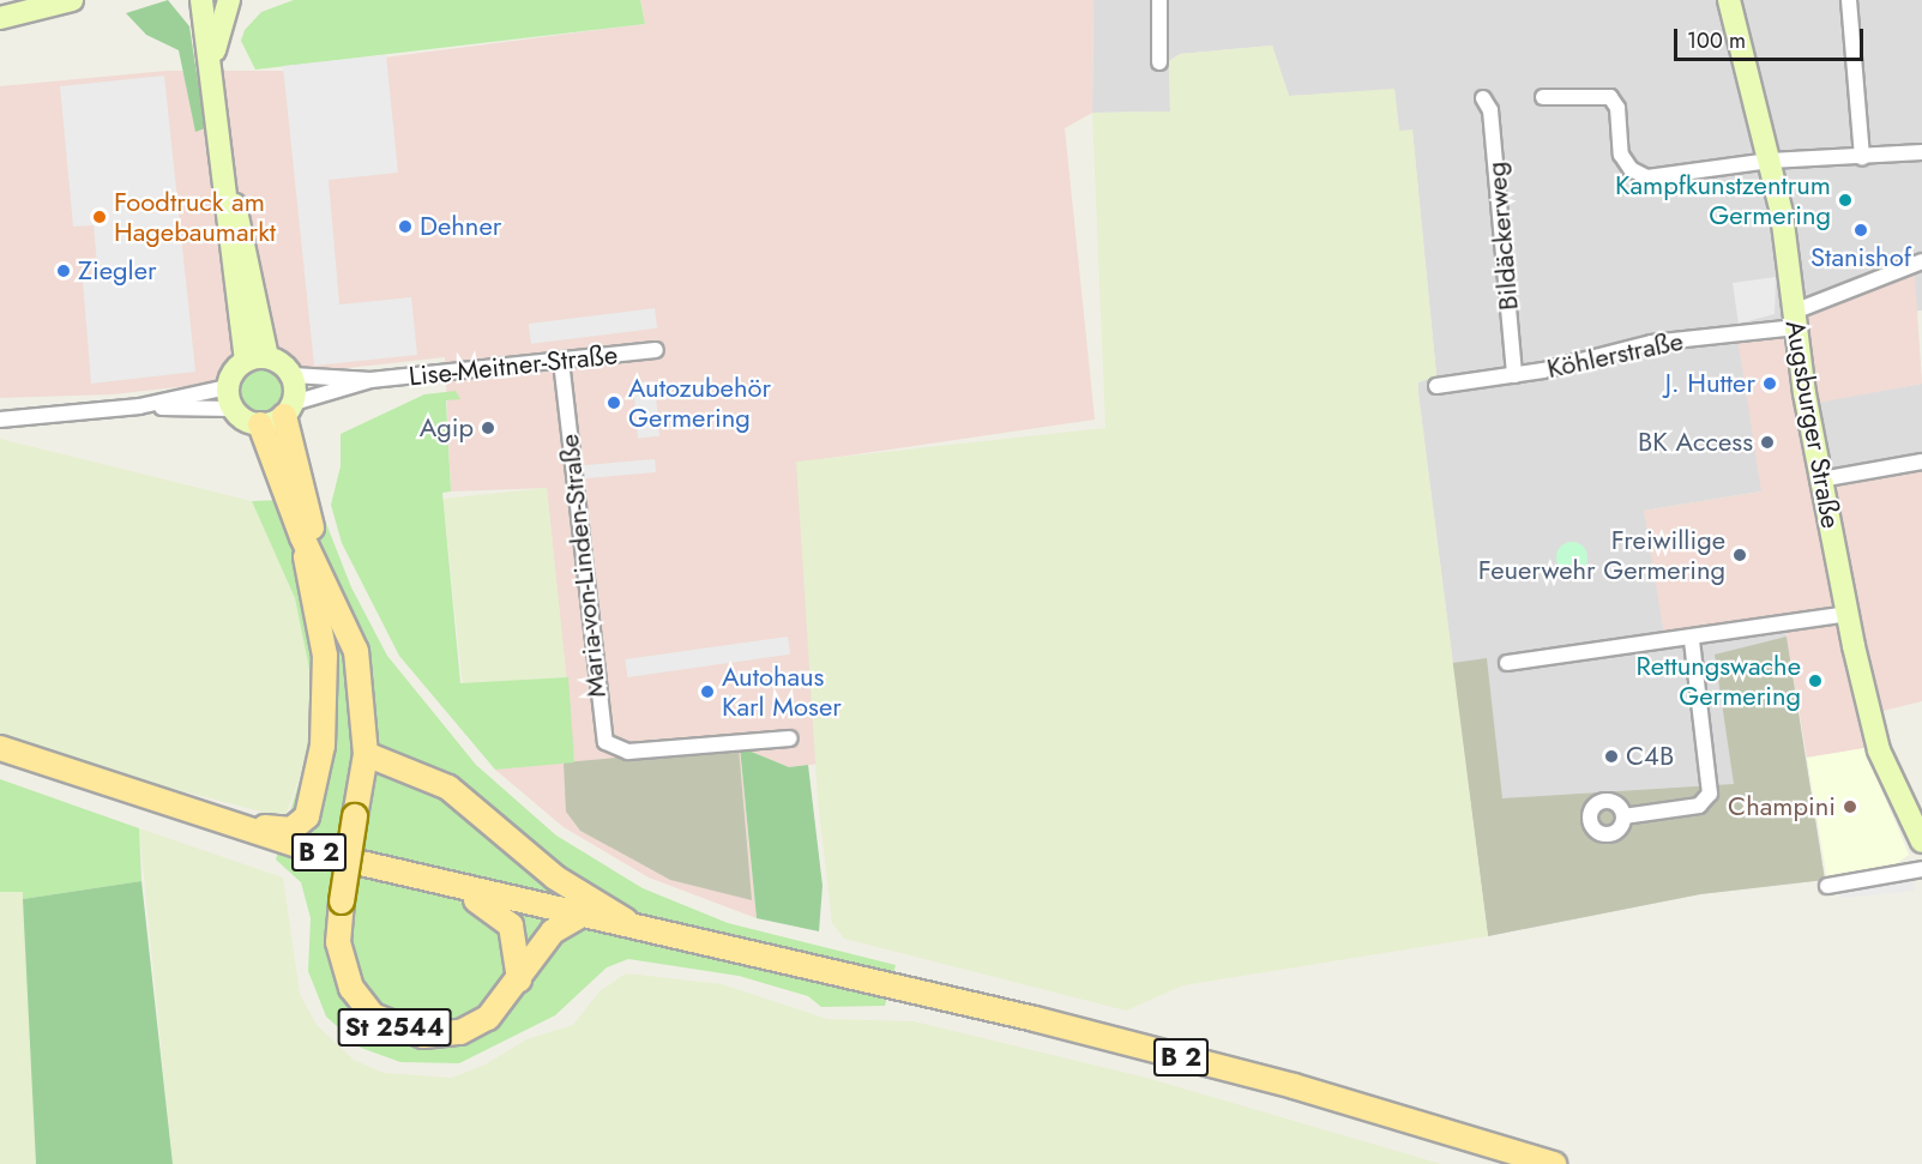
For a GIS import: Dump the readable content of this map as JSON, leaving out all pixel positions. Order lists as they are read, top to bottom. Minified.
{"streets":{"main road":["B 2","St 2544"],"street":["Bildäckerweg","Köhlerstraße","Lise-Meitner-Straße","Augsburger Straße","Maria-von-Linden-Straße"]},"crossings":[["Bildäckerweg","Köhlerstraße"],["Köhlerstraße","Augsburger Straße"],["Lise-Meitner-Straße","Maria-von-Linden-Straße"],["Lise-Meitner-Straße","St 2544"]],"places":["Kampfkunstzentrum Germering","Foodtruck am Hagebaumarkt","Dehner","Stanishof","Ziegler","J. Hutter","Autozubehör Germering","Agip","BK Access","Freiwillige Feuerwehr Germering","Rettungswache Germering","Autohaus Karl Moser","C4B","Champini"],"scale_bar":"100 m"}
